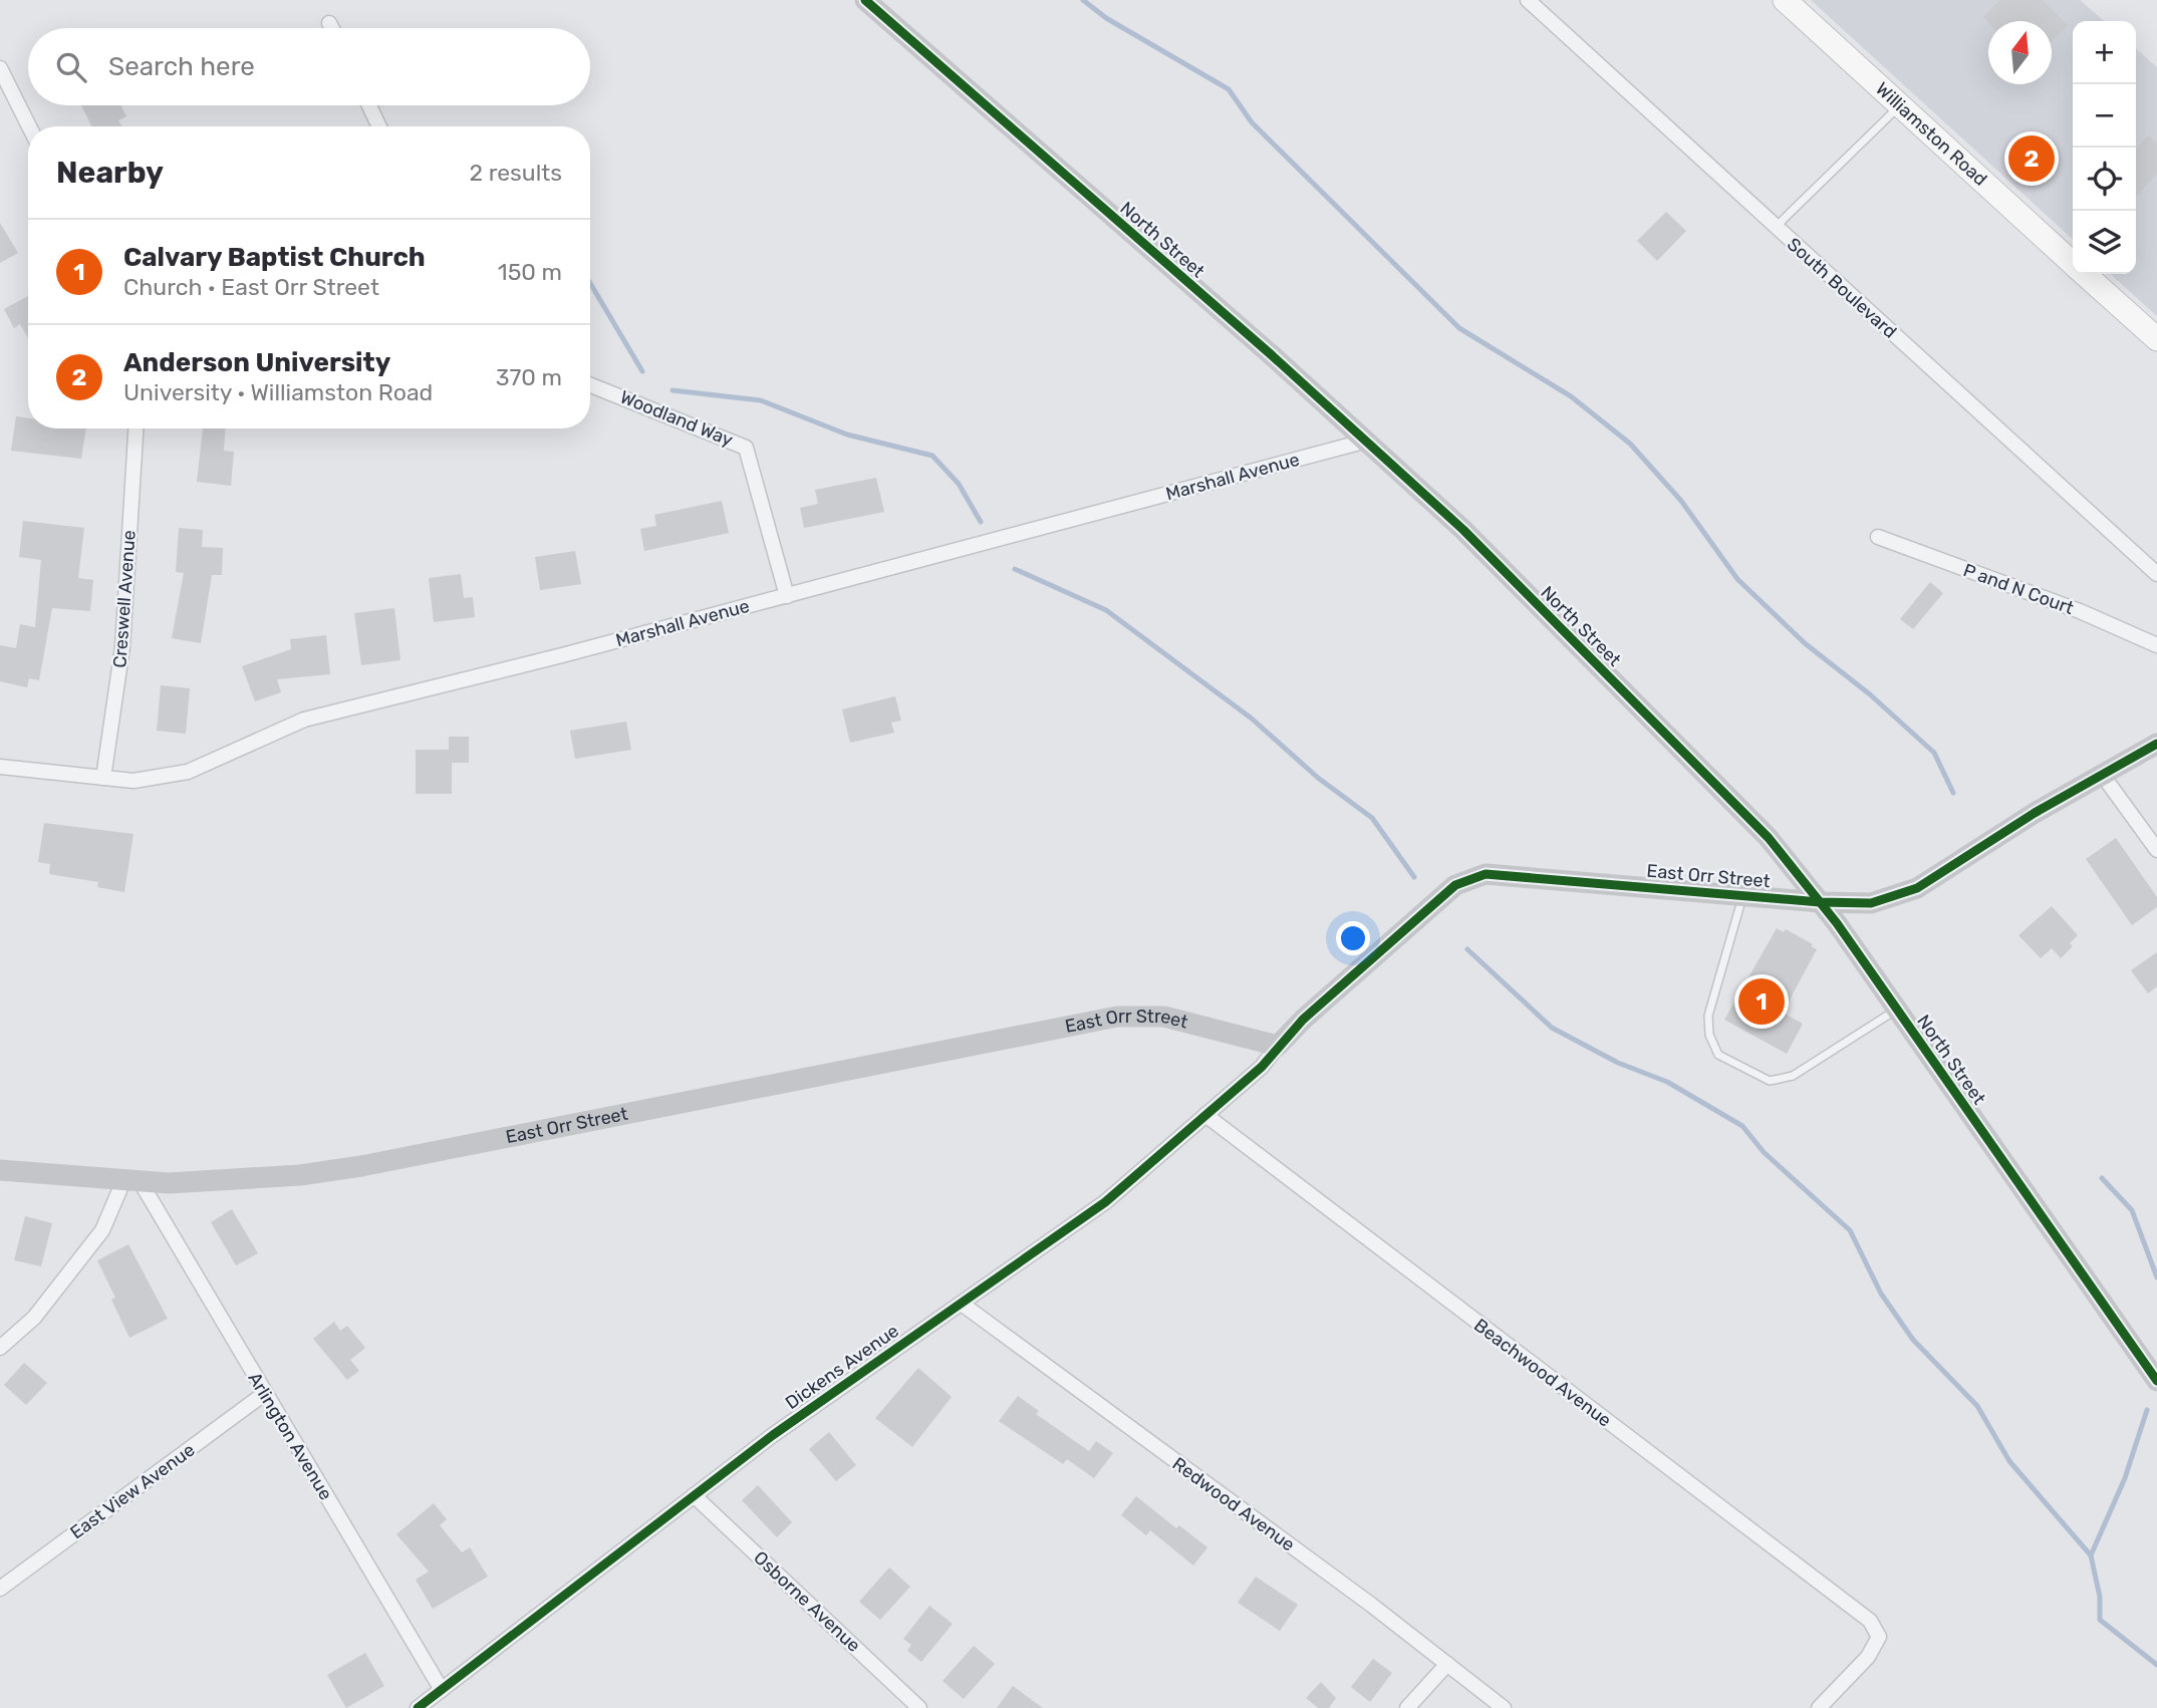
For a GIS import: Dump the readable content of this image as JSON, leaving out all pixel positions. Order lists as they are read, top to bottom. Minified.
{"streets":{"main road":["Williamston Road"],"street":["North Street","South Boulevard","Woodland Way","Marshall Avenue","P and N Court","Creswell Avenue","East Orr Street","Dickens Avenue","Beachwood Avenue","Arlington Avenue","East View Avenue","Redwood Avenue","Osborne Avenue"]},"crossings":[["North Street","Marshall Avenue"],["North Street","East Orr Street"],["Woodland Way","Marshall Avenue"],["Marshall Avenue","Creswell Avenue"],["East Orr Street","Dickens Avenue"],["East Orr Street","Arlington Avenue"],["Dickens Avenue","Beachwood Avenue"],["Dickens Avenue","Arlington Avenue"],["Dickens Avenue","Redwood Avenue"],["Dickens Avenue","Osborne Avenue"],["Arlington Avenue","East View Avenue"]],"north":"top","page":{"map_buttons":["+","−"],"search":"Search here","heading":["Nearby","2 results"],"pins":["2","1"],"list":[{"mark":"1","name":"Calvary Baptist Church","note":"Church · East Orr Street","value":"150 m"},{"mark":"2","name":"Anderson University","note":"University · Williamston Road","value":"370 m"}]}}
